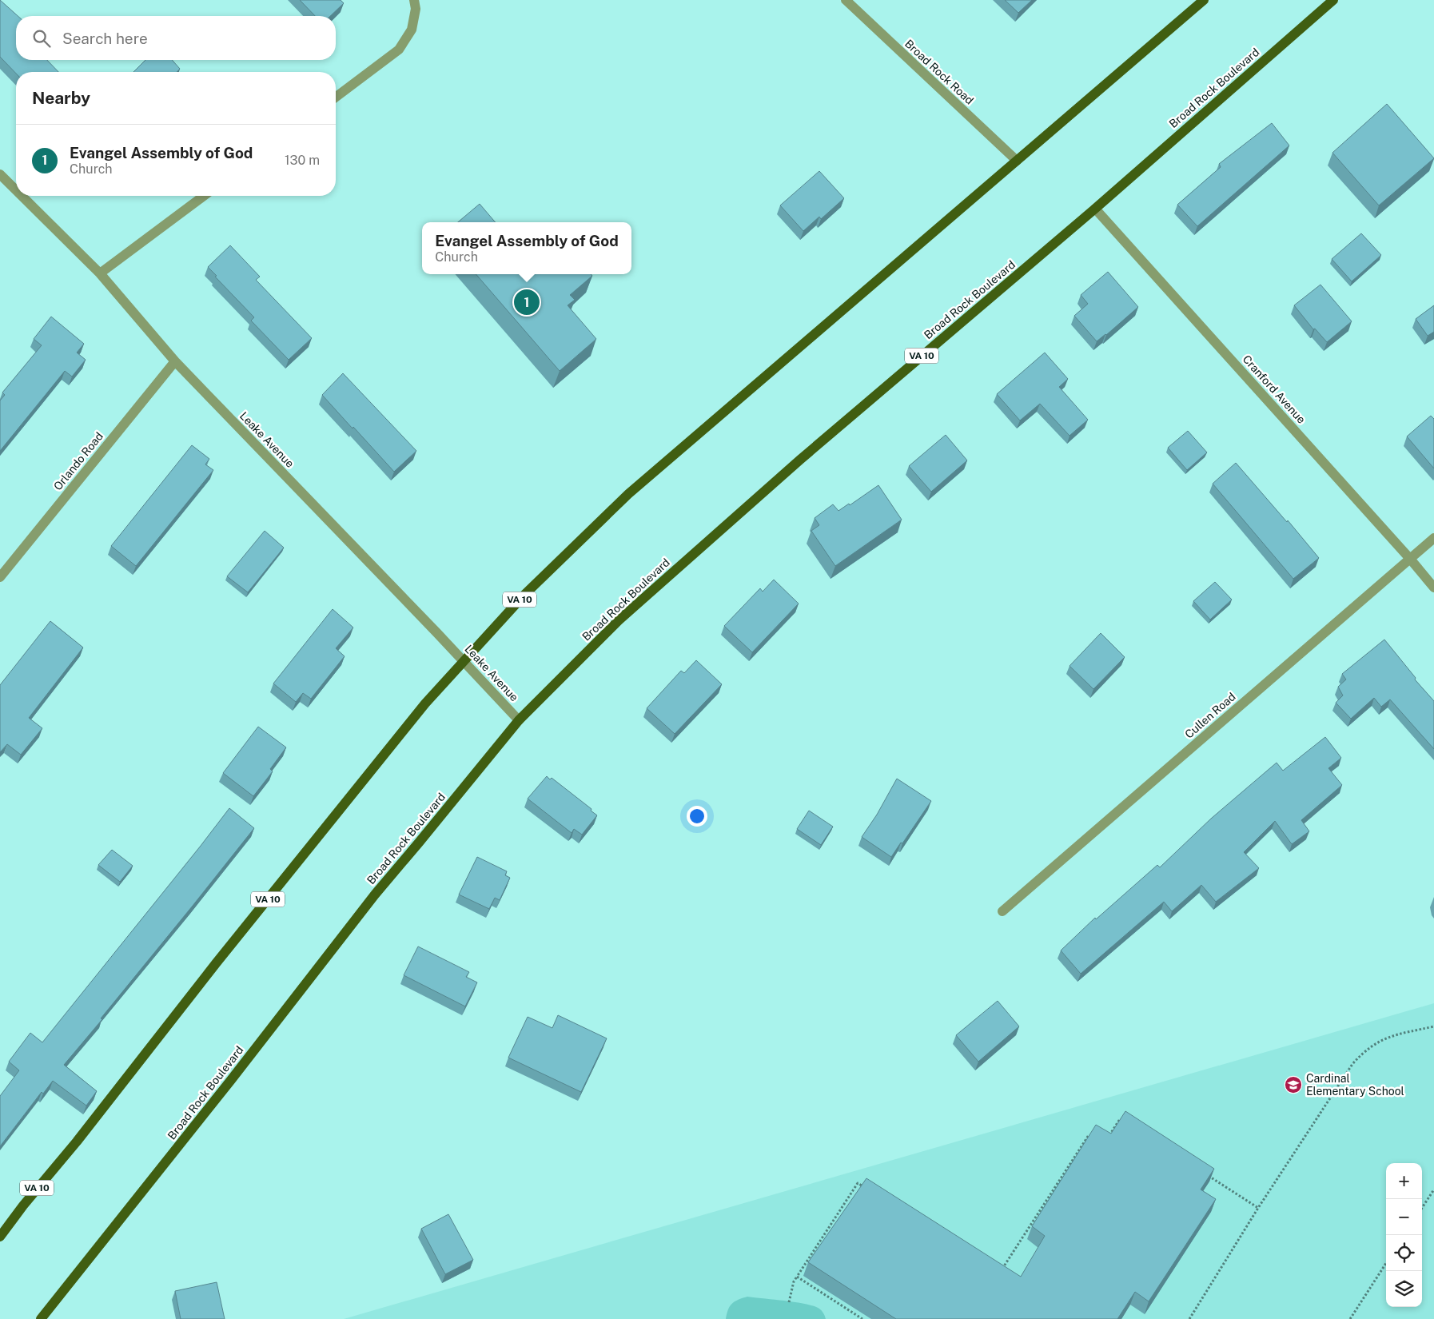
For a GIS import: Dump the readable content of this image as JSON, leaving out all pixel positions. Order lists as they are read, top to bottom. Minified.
{"streets":{"main road":["Broad Rock Boulevard","VA 10"],"street":["Broad Rock Road","Cranford Avenue","Leake Avenue","Orlando Road","Cullen Road"]},"crossings":[["Broad Rock Road","VA 10"],["Broad Rock Boulevard","Cranford Avenue"],["Broad Rock Boulevard","Leake Avenue"],["VA 10","Leake Avenue"],["Cranford Avenue","Cullen Road"],["Leake Avenue","Orlando Road"]],"places":{"school or university":["Cardinal Elementary School"]},"page":{"search":"Search here","heading":"Nearby","list":[{"mark":"1","name":"Evangel Assembly of God","note":"Church","value":"130 m"}],"popup":["Evangel Assembly of God","Church"],"pins":"1","map_buttons":["+","−"]}}
